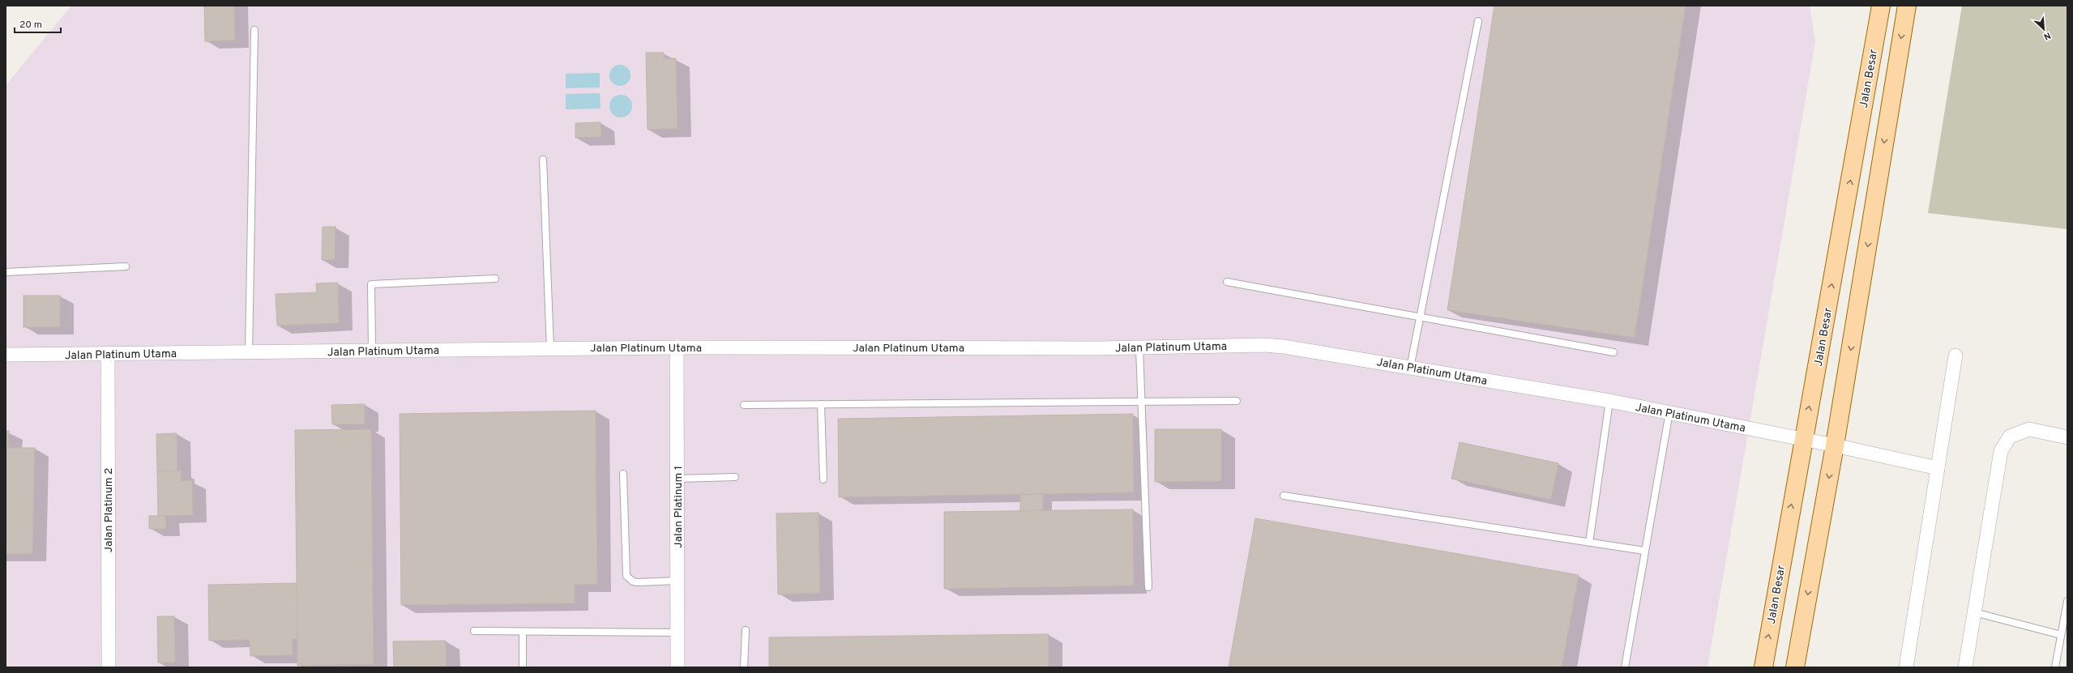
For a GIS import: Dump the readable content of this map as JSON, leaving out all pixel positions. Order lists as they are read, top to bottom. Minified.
{"streets":{"main road":["Jalan Besar"],"street":["Jalan Platinum Utama","Jalan Platinum 1","Jalan Platinum 2"]},"crossings":[["Jalan Besar","Jalan Platinum Utama"],["Jalan Platinum Utama","Jalan Platinum 1"],["Jalan Platinum Utama","Jalan Platinum 2"]],"scale_bar":"20 m","north":"bottom right"}
